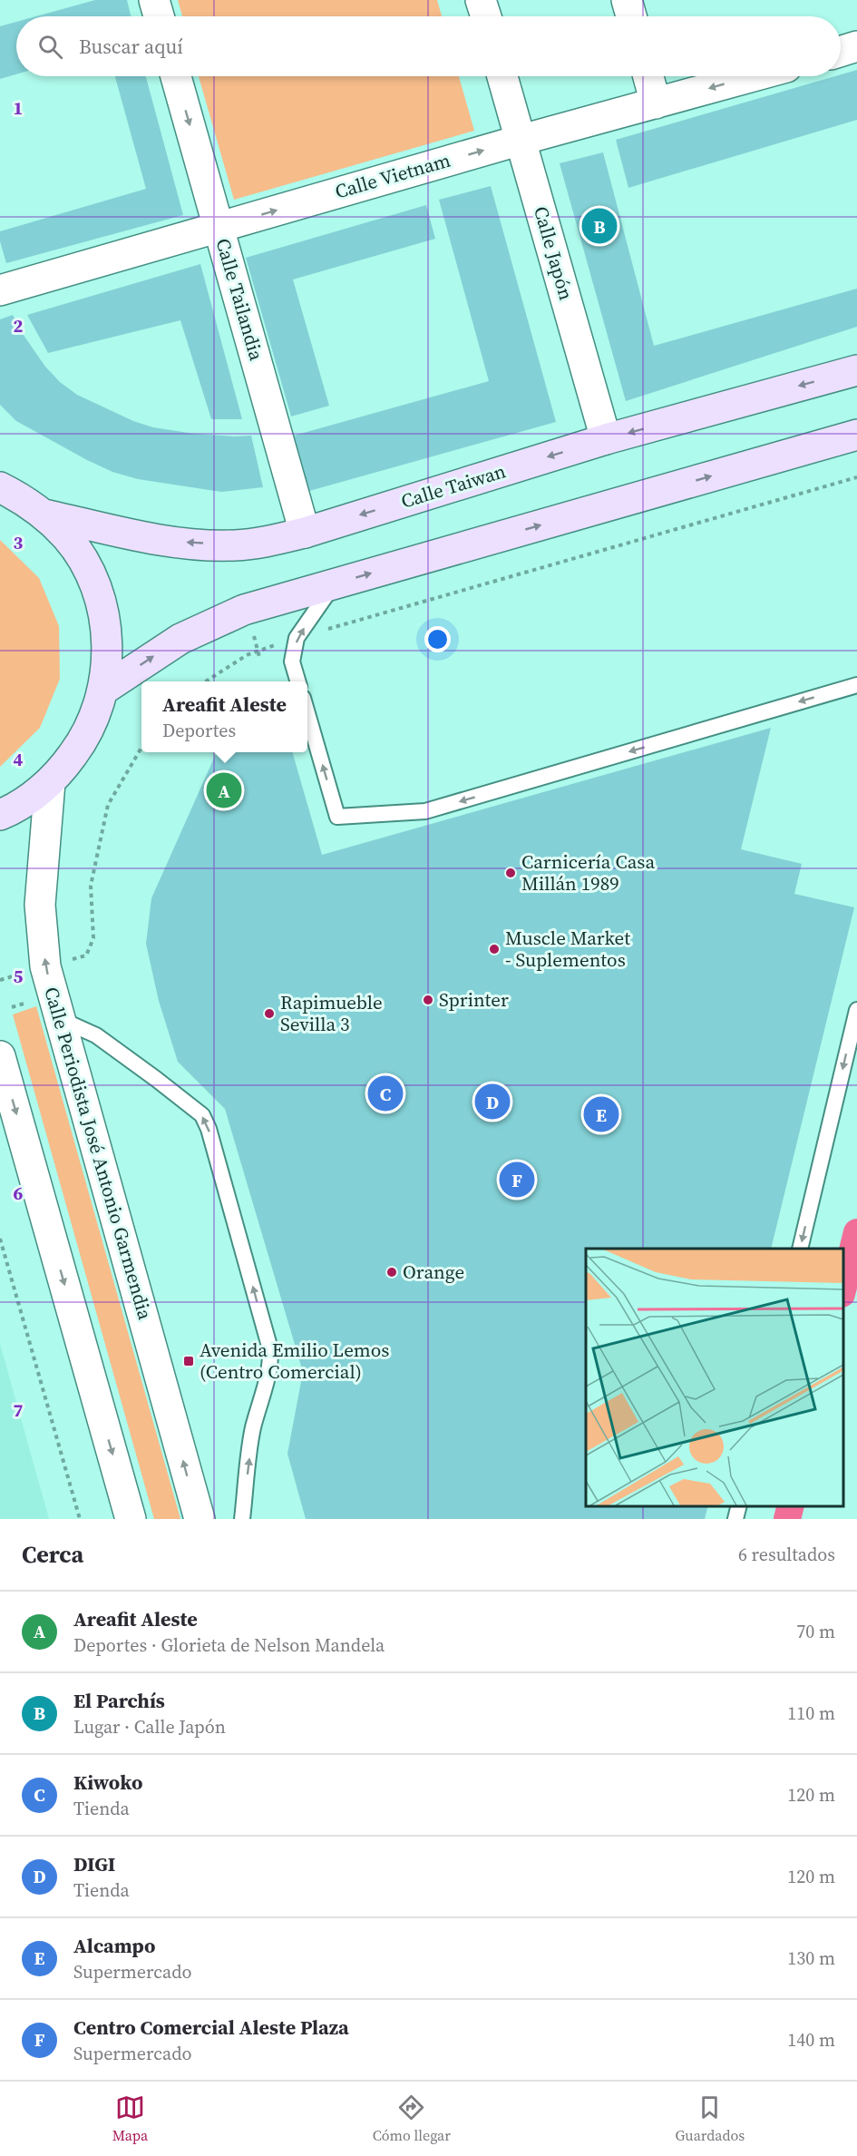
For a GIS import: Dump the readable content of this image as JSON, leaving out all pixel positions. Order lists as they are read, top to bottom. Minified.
{"streets":{"street":["Calle Vietnam","Calle Japón","Calle Tailandia","Calle Taiwan","Calle Periodista José Antonio Garmendia"]},"crossings":[["Calle Vietnam","Calle Japón"],["Calle Vietnam","Calle Tailandia"],["Calle Japón","Calle Taiwan"],["Calle Tailandia","Calle Taiwan"]],"places":{"other":["Carnicería Casa Millán 1989","Muscle Market - Suplementos","Sprinter","Rapimueble Sevilla 3","Orange"],"transit":["Avenida Emilio Lemos (Centro Comercial)"]},"page":{"search":"Buscar aquí","pins":["B","A","C","D","E","F"],"popup":["Areafit Aleste","Deportes"],"heading":["Cerca","6 resultados"],"list":[{"mark":"A","name":"Areafit Aleste","note":"Deportes · Glorieta de Nelson Mandela","value":"70 m"},{"mark":"B","name":"El Parchís","note":"Lugar · Calle Japón","value":"110 m"},{"mark":"C","name":"Kiwoko","note":"Tienda","value":"120 m"},{"mark":"D","name":"DIGI","note":"Tienda","value":"120 m"},{"mark":"E","name":"Alcampo","note":"Supermercado","value":"130 m"},{"mark":"F","name":"Centro Comercial Aleste Plaza","note":"Supermercado","value":"140 m"}],"nav":["Mapa","Cómo llegar","Guardados"]},"grid":{"rows":["1","2","3","4","5","6","7"]}}
